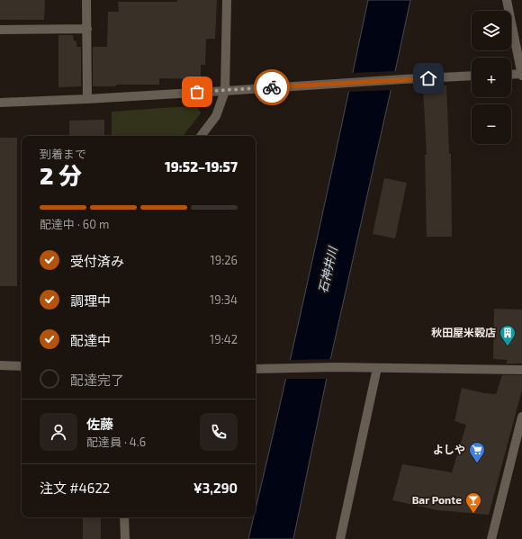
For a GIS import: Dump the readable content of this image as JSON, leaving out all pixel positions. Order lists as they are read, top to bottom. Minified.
{"water":["石神井川"],"places":{"building":["秋田屋米穀店"],"supermarket":["よしや"],"bar":["Bar Ponte"]},"page":{"map_buttons":["+","−"],"heading":["2 分","到着まで","19:52–19:57"],"panel":["佐藤","配達員 · 4.6","注文 #4622","¥3,290"],"bar":"配達中 · 60 m","list":[["受付済み","19:26"],["調理中","19:34"],["配達中","19:42"],"配達完了"]}}
